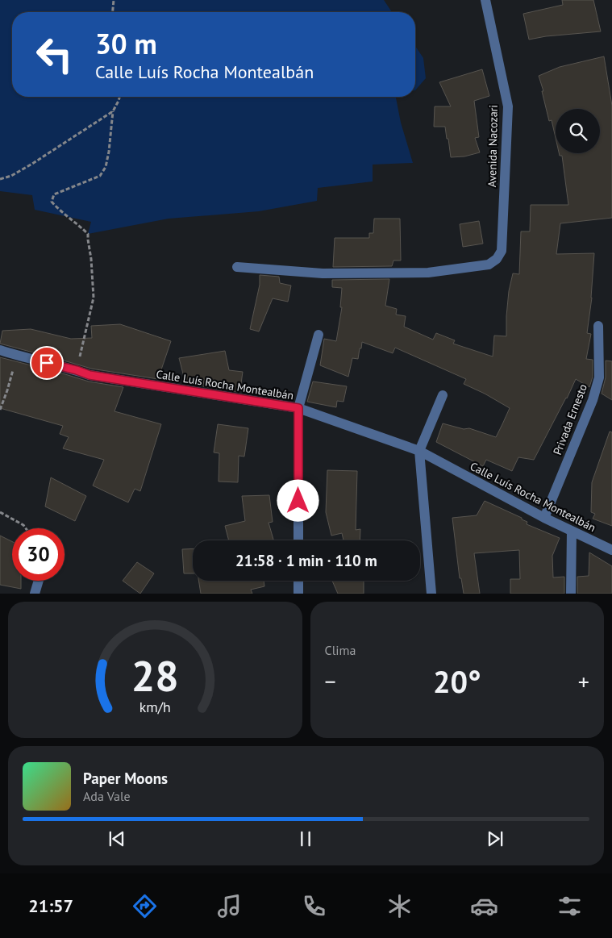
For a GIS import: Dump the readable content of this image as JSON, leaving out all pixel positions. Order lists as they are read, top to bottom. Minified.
{"streets":{"street":["Avenida Nacozari","Calle Luís Rocha Montealbán","Privada Ernesto"]},"crossings":[["Calle Luís Rocha Montealbán","Privada Ernesto"]],"page":{"turn":["30 m","Calle Luís Rocha Montealbán"],"limit":"30","trip":"21:58 · 1 min · 110 m","tile":"Clima","heat":["−","20°","+"],"song":["Paper Moons","Ada Vale"],"tabs":"21:57","gauge":["28","km/h"]}}
